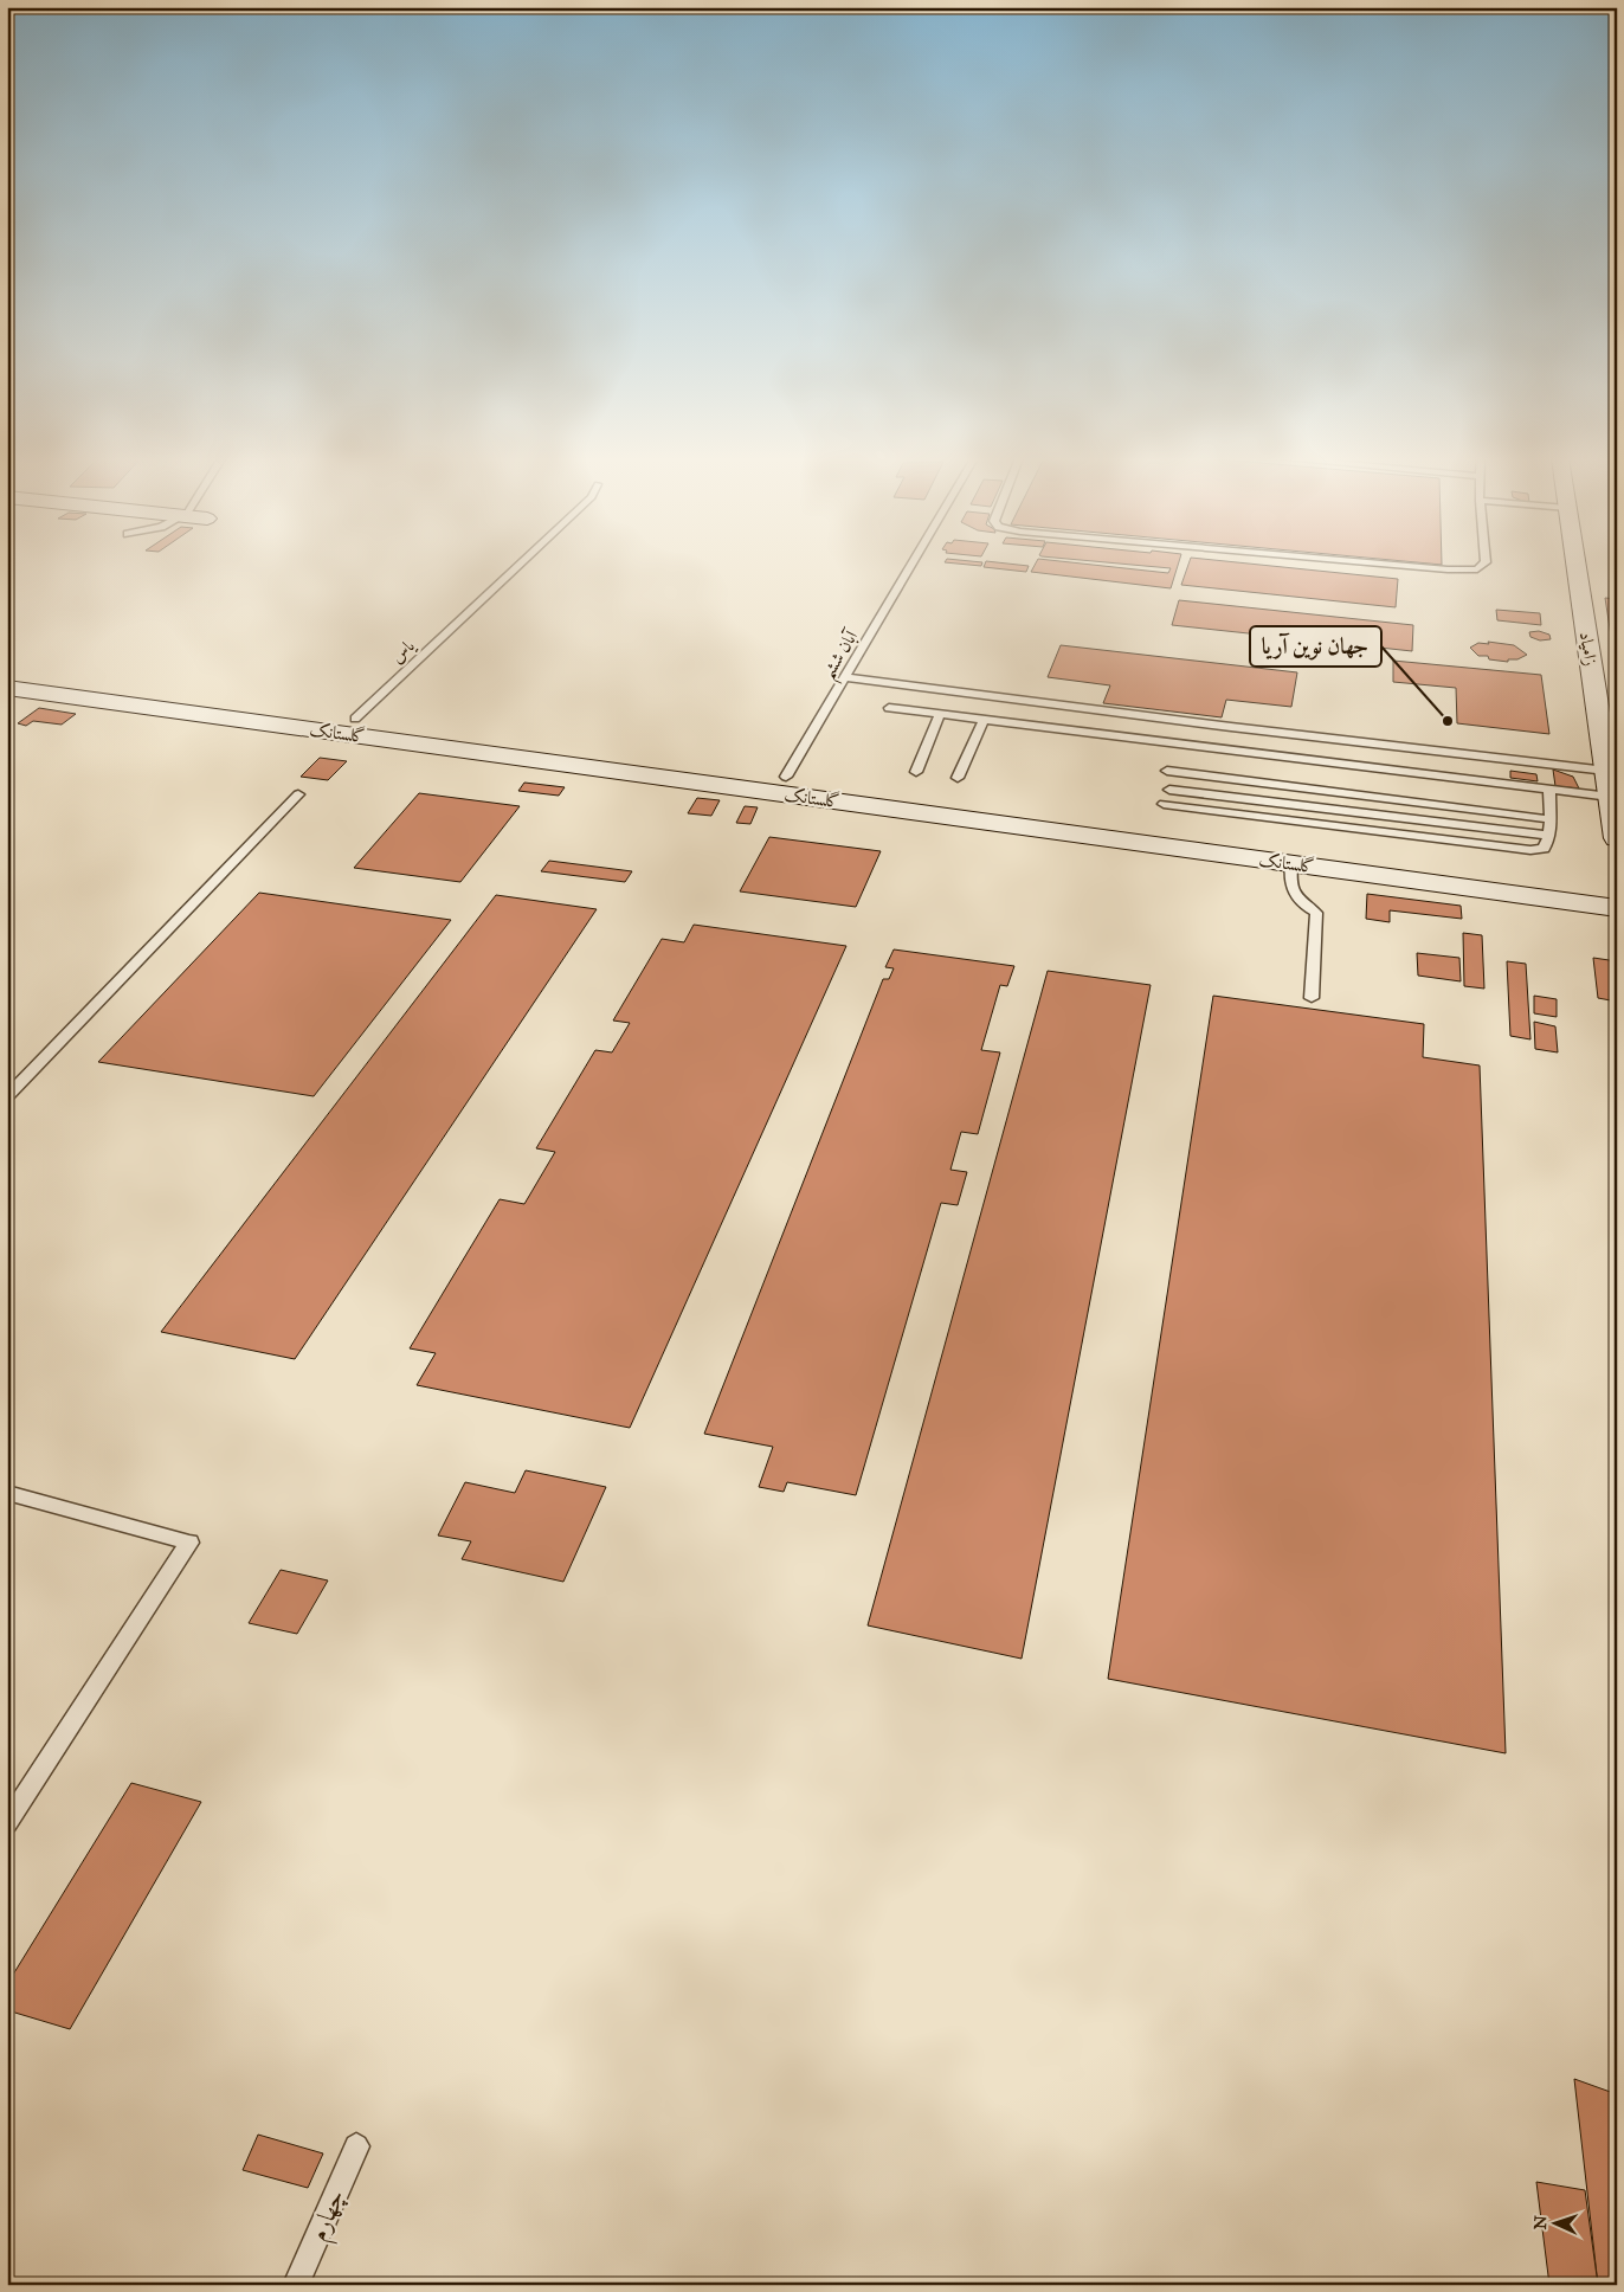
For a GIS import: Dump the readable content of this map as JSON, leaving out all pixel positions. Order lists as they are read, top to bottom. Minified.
{"streets":{"street":["زامیاد","گلستانک"],"lane":["یاس","آبان ششم","چهارم"]},"crossings":[["یاس","گلستانک"],["آبان ششم","گلستانک"]],"places":["جهان نوین آریا"],"north":"left"}
